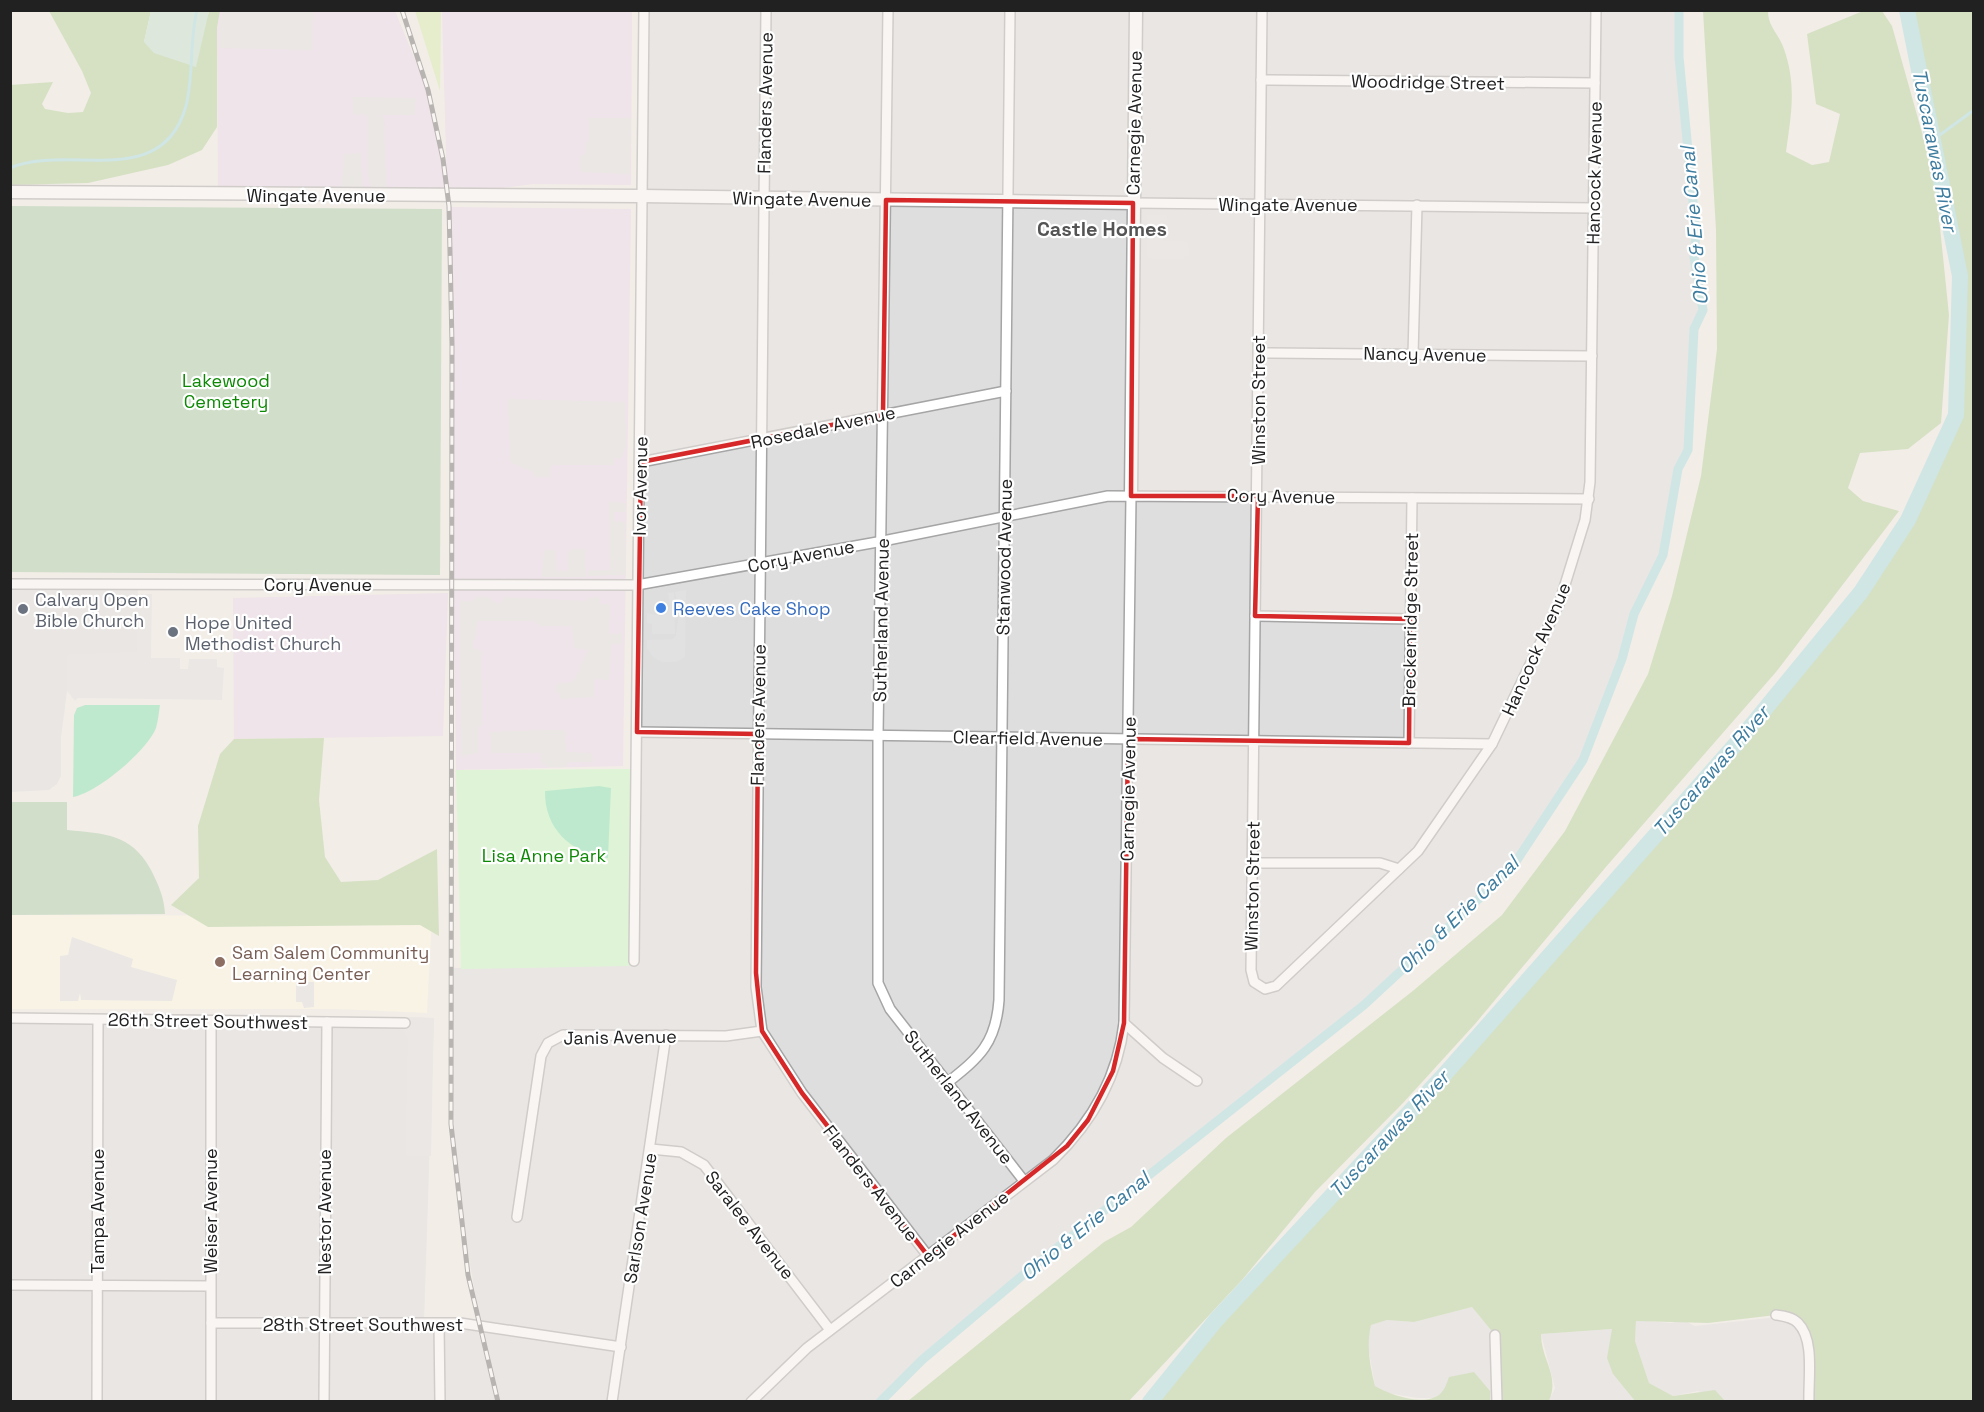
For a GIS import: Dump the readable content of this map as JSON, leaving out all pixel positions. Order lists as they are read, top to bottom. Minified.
{"streets":{"street":["Woodridge Street","Flanders Avenue","Carnegie Avenue","Hancock Avenue","Wingate Avenue","Nancy Avenue","Winston Street","Rosedale Avenue","Ivor Avenue","Cory Avenue","Stanwood Avenue","Sutherland Avenue","Breckenridge Street","Clearfield Avenue","26th Street Southwest","Janis Avenue","Tampa Avenue","Weiser Avenue","Nestor Avenue","Sarlson Avenue","Saralee Avenue","28th Street Southwest"]},"crossings":[["Woodridge Street","Hancock Avenue"],["Woodridge Street","Winston Street"],["Flanders Avenue","Carnegie Avenue"],["Flanders Avenue","Wingate Avenue"],["Flanders Avenue","Rosedale Avenue"],["Flanders Avenue","Cory Avenue"],["Flanders Avenue","Clearfield Avenue"],["Flanders Avenue","Janis Avenue"],["Carnegie Avenue","Wingate Avenue"],["Carnegie Avenue","Cory Avenue"],["Carnegie Avenue","Sutherland Avenue"],["Carnegie Avenue","Clearfield Avenue"],["Carnegie Avenue","Saralee Avenue"],["Hancock Avenue","Wingate Avenue"],["Hancock Avenue","Nancy Avenue"],["Hancock Avenue","Winston Street"],["Hancock Avenue","Cory Avenue"],["Hancock Avenue","Clearfield Avenue"],["Wingate Avenue","Winston Street"],["Wingate Avenue","Ivor Avenue"],["Wingate Avenue","Stanwood Avenue"],["Wingate Avenue","Sutherland Avenue"],["Nancy Avenue","Winston Street"],["Winston Street","Cory Avenue"],["Winston Street","Clearfield Avenue"],["Rosedale Avenue","Ivor Avenue"],["Rosedale Avenue","Stanwood Avenue"],["Rosedale Avenue","Sutherland Avenue"],["Ivor Avenue","Cory Avenue"],["Ivor Avenue","Clearfield Avenue"],["Cory Avenue","Stanwood Avenue"],["Cory Avenue","Sutherland Avenue"],["Cory Avenue","Breckenridge Street"],["Stanwood Avenue","Sutherland Avenue"],["Stanwood Avenue","Clearfield Avenue"],["Sutherland Avenue","Clearfield Avenue"],["Breckenridge Street","Clearfield Avenue"],["26th Street Southwest","Tampa Avenue"],["26th Street Southwest","Weiser Avenue"],["26th Street Southwest","Nestor Avenue"],["Janis Avenue","Sarlson Avenue"],["Weiser Avenue","28th Street Southwest"],["Nestor Avenue","28th Street Southwest"],["Sarlson Avenue","Saralee Avenue"],["Sarlson Avenue","28th Street Southwest"]],"districts":["Castle Homes"],"water":["Tuscarawas River","Ohio & Erie Canal"],"parks":["Lakewood Cemetery","Lisa Anne Park"],"places":["Reeves Cake Shop","Calvary Open Bible Church","Hope United Methodist Church","Sam Salem Community Learning Center"]}
